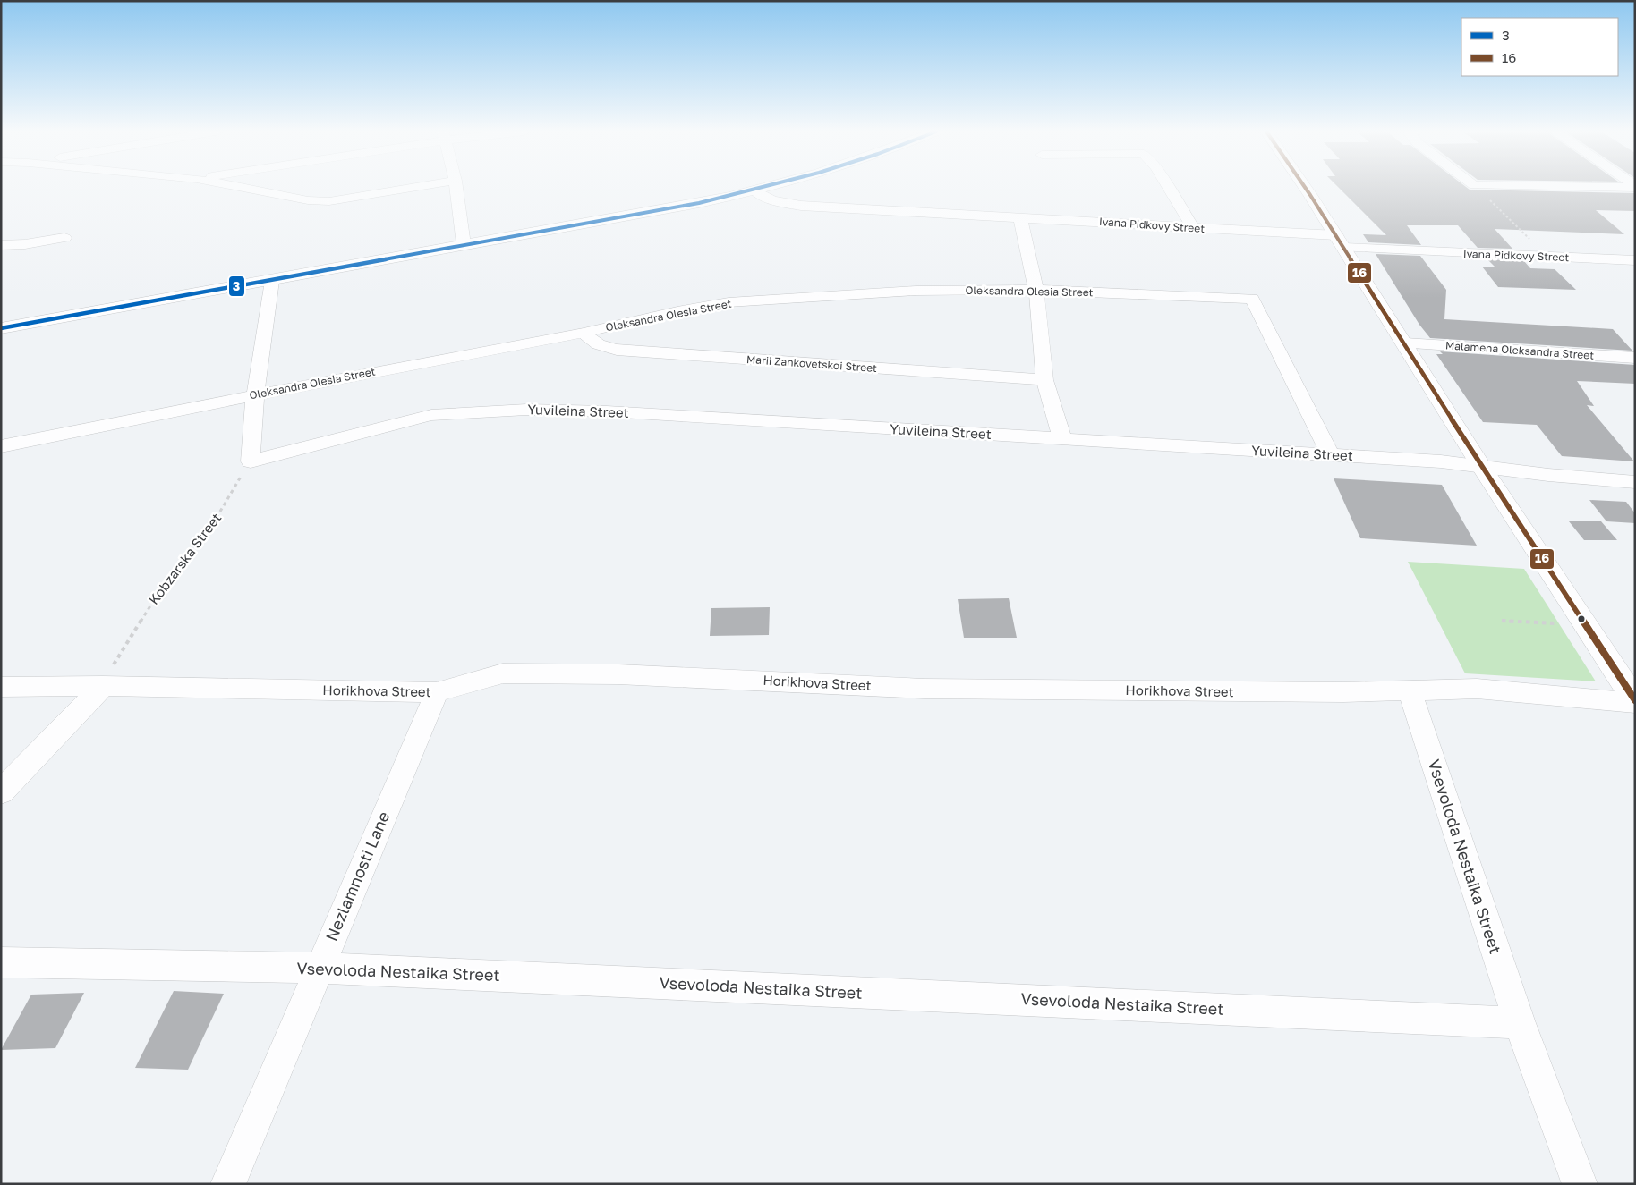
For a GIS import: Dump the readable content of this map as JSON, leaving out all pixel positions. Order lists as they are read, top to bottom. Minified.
{"streets":{"street":["Ivana Pidkovy Street","Oleksandra Olesia Street","Malamena Oleksandra Street","Marii Zankovetskoi Street","Yuvileina Street","Horikhova Street","Vsevoloda Nestaika Street","Nezlamnosti Lane"],"path":["Kobzarska Street"]},"crossings":[["Oleksandra Olesia Street","Marii Zankovetskoi Street"],["Oleksandra Olesia Street","Yuvileina Street"],["Yuvileina Street","Kobzarska Street"],["Kobzarska Street","Horikhova Street"],["Horikhova Street","Vsevoloda Nestaika Street"],["Horikhova Street","Nezlamnosti Lane"],["Vsevoloda Nestaika Street","Nezlamnosti Lane"]],"lines":["transit line 3","transit line 16"],"legend":["3","16"]}
